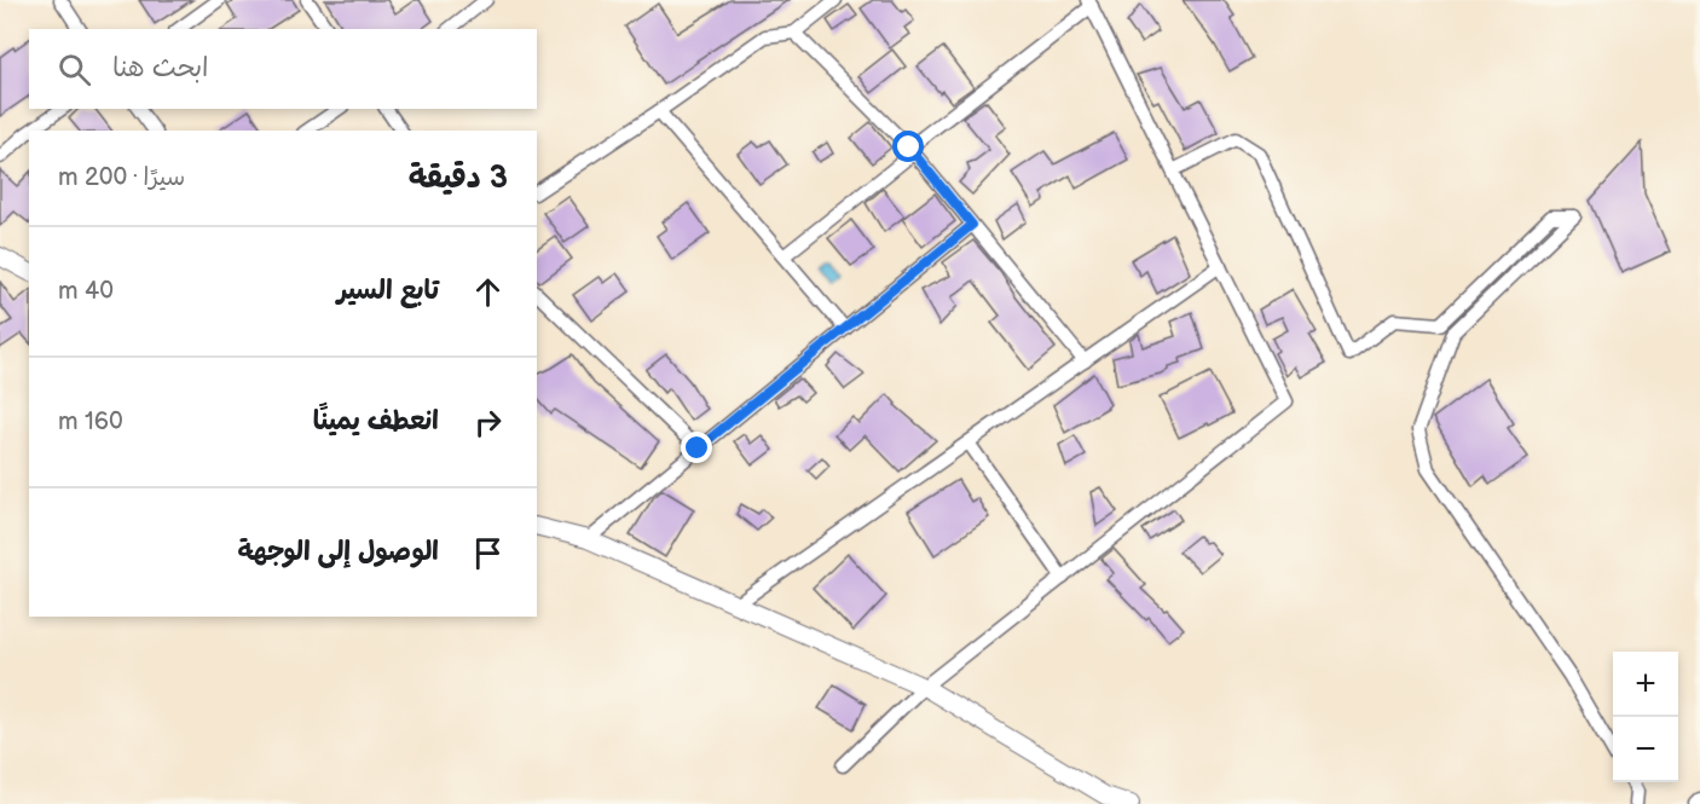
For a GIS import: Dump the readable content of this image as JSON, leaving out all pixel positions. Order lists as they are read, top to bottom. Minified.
{"page":{"search":"ابحث هنا","heading":["3 دقيقة","سيرًا · 200 m"],"list":[["تابع السير","40 m"],["انعطف يمينًا","160 m"],"الوصول إلى الوجهة"],"map_buttons":["+","−"]}}
